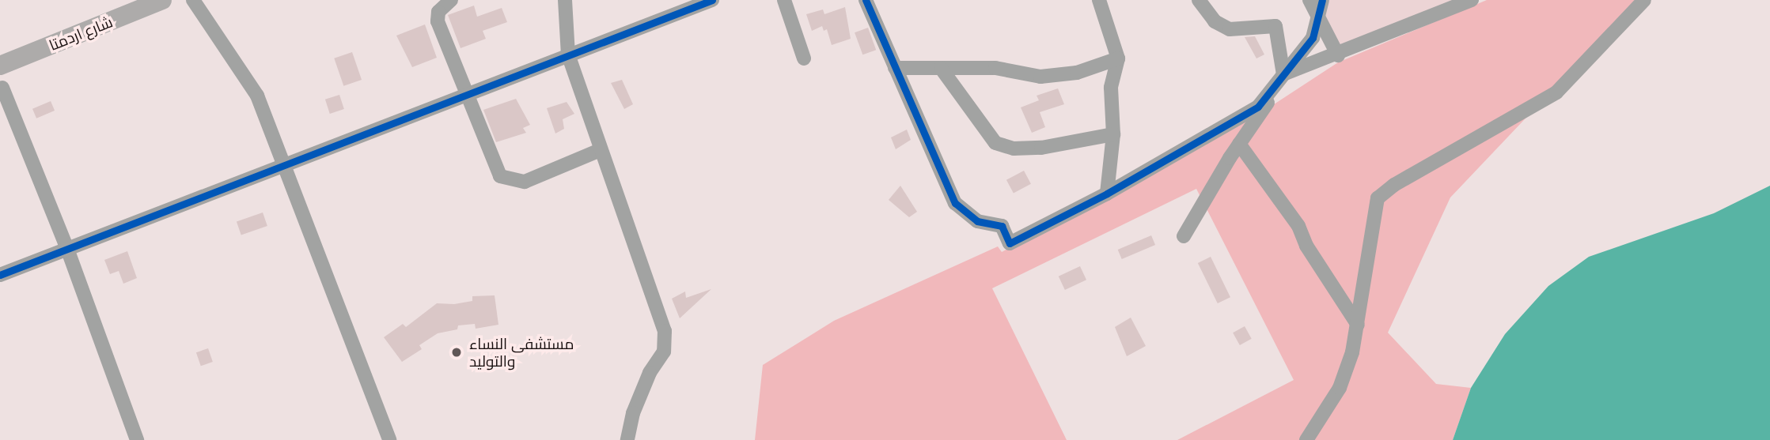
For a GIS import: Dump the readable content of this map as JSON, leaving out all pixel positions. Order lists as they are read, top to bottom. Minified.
{"streets":{"main road":["شارع اردمتا"]},"places":["مستشفى النساء والتوليد"]}
